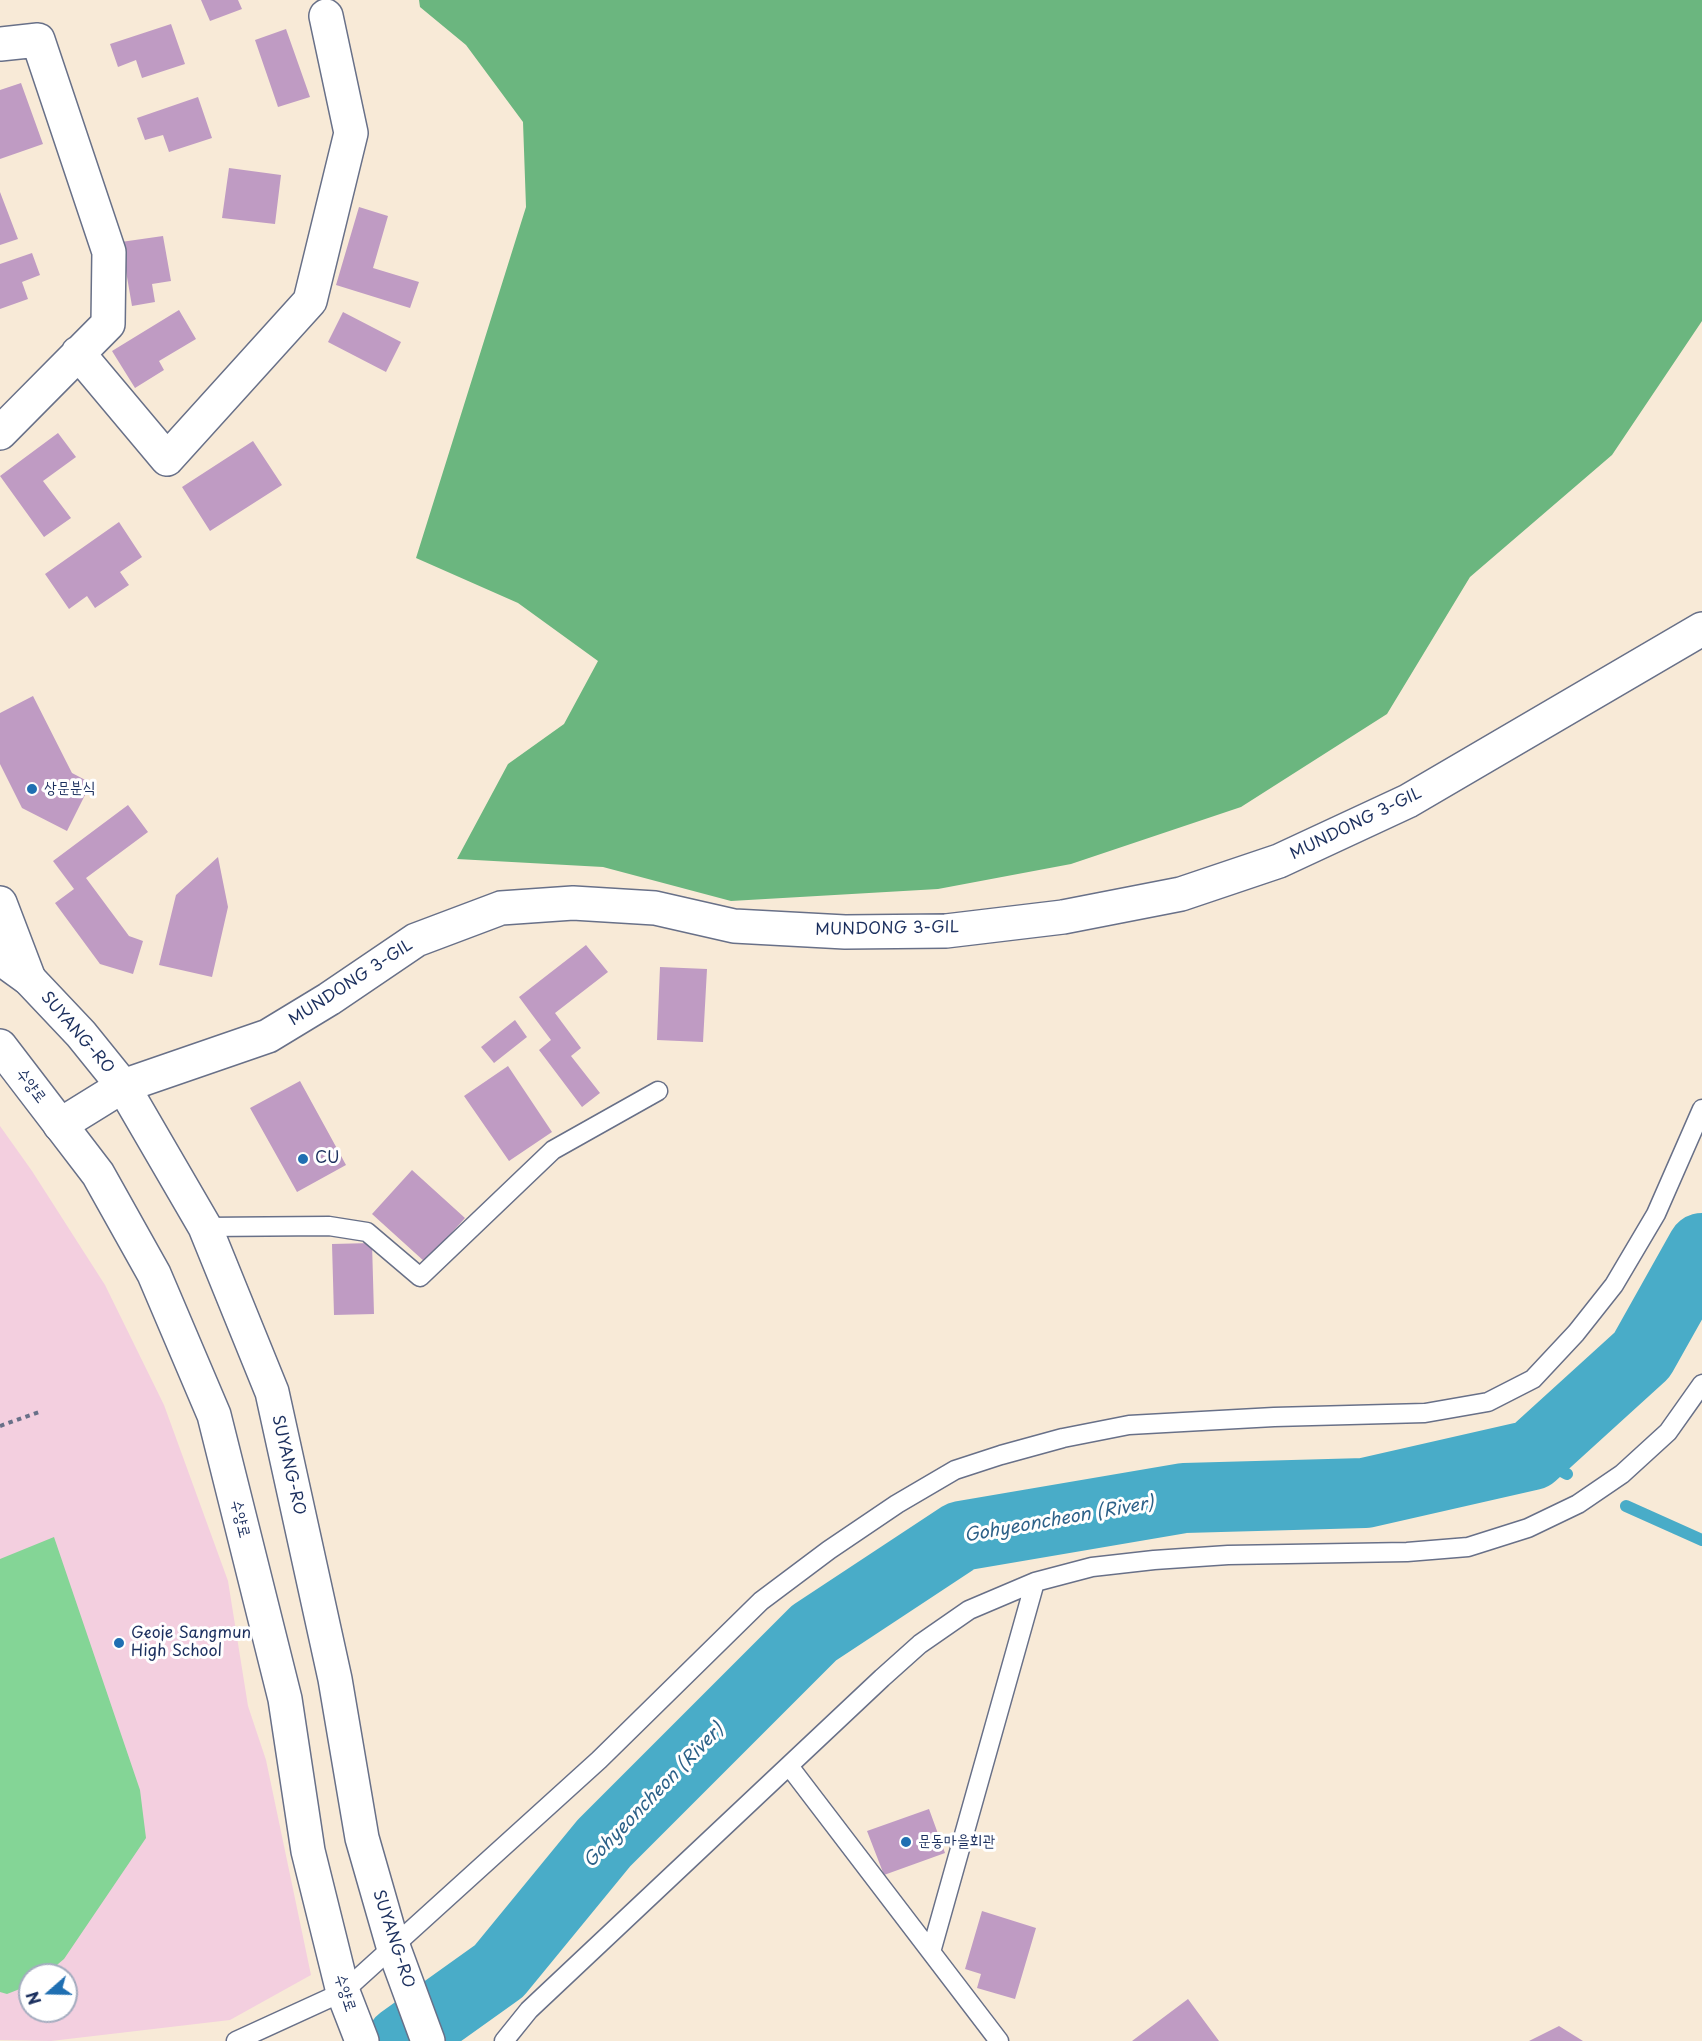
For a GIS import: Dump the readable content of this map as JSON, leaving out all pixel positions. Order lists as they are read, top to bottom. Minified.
{"streets":{"street":["MUNDONG 3-GIL","SUYANG-RO","수양로"]},"crossings":[["MUNDONG 3-GIL","SUYANG-RO"],["MUNDONG 3-GIL","수양로"]],"water":["Gohyeoncheon (River)"],"places":["상문분식","CU","Geoje Sangmun High School","문동마을회관"],"north":"left"}
